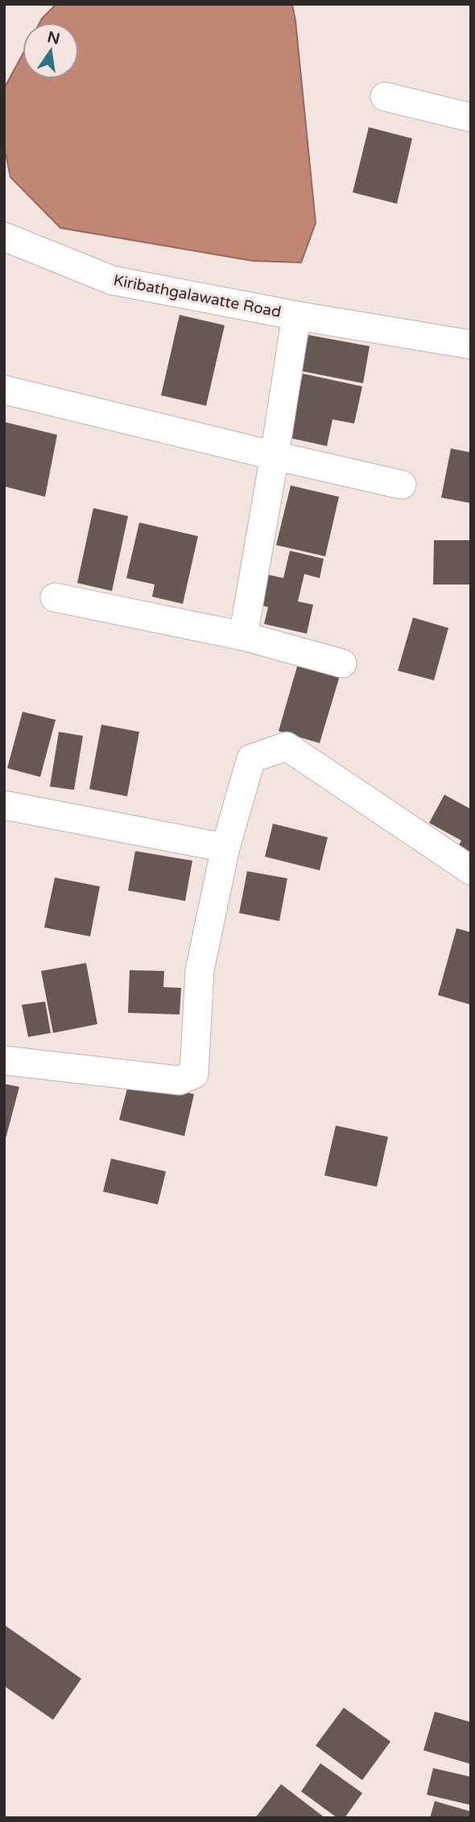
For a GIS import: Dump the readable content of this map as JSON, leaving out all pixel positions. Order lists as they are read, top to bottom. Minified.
{"streets":{"street":["Kiribathgalawatte Road"]},"north":"top"}
